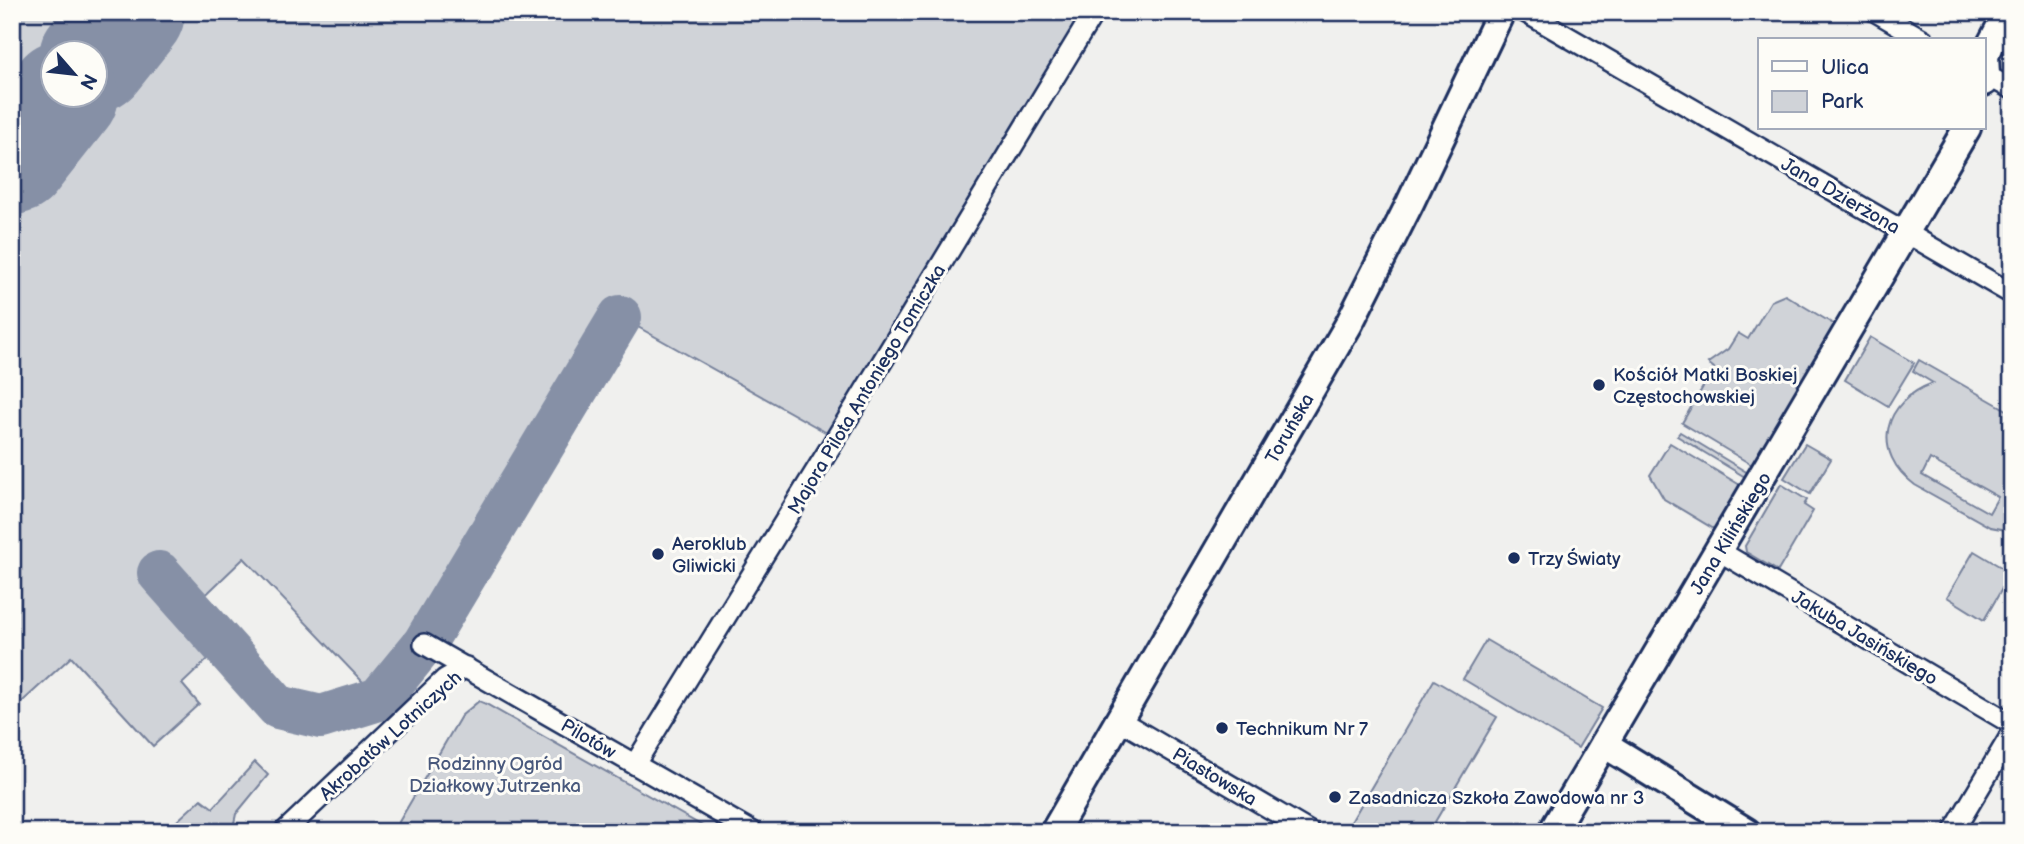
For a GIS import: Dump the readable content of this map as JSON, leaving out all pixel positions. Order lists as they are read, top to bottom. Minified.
{"streets":{"street":["Jana Dzierżona","Majora Pilota Antoniego Tomiczka","Toruńska","Jana Kilińskiego","Jakuba Jasińskiego","Akrobatów Lotniczych","Pilotów","Piastowska"]},"crossings":[["Jana Dzierżona","Jana Kilińskiego"],["Majora Pilota Antoniego Tomiczka","Pilotów"],["Toruńska","Piastowska"],["Jana Kilińskiego","Jakuba Jasińskiego"],["Akrobatów Lotniczych","Pilotów"]],"parks":["Rodzinny Ogród Działkowy Jutrzenka"],"places":["Kościół Matki Boskiej Częstochowskiej","Aeroklub Gliwicki","Trzy Światy","Technikum Nr 7","Zasadnicza Szkoła Zawodowa nr 3"],"legend":["Ulica","Park"],"north":"bottom right"}
